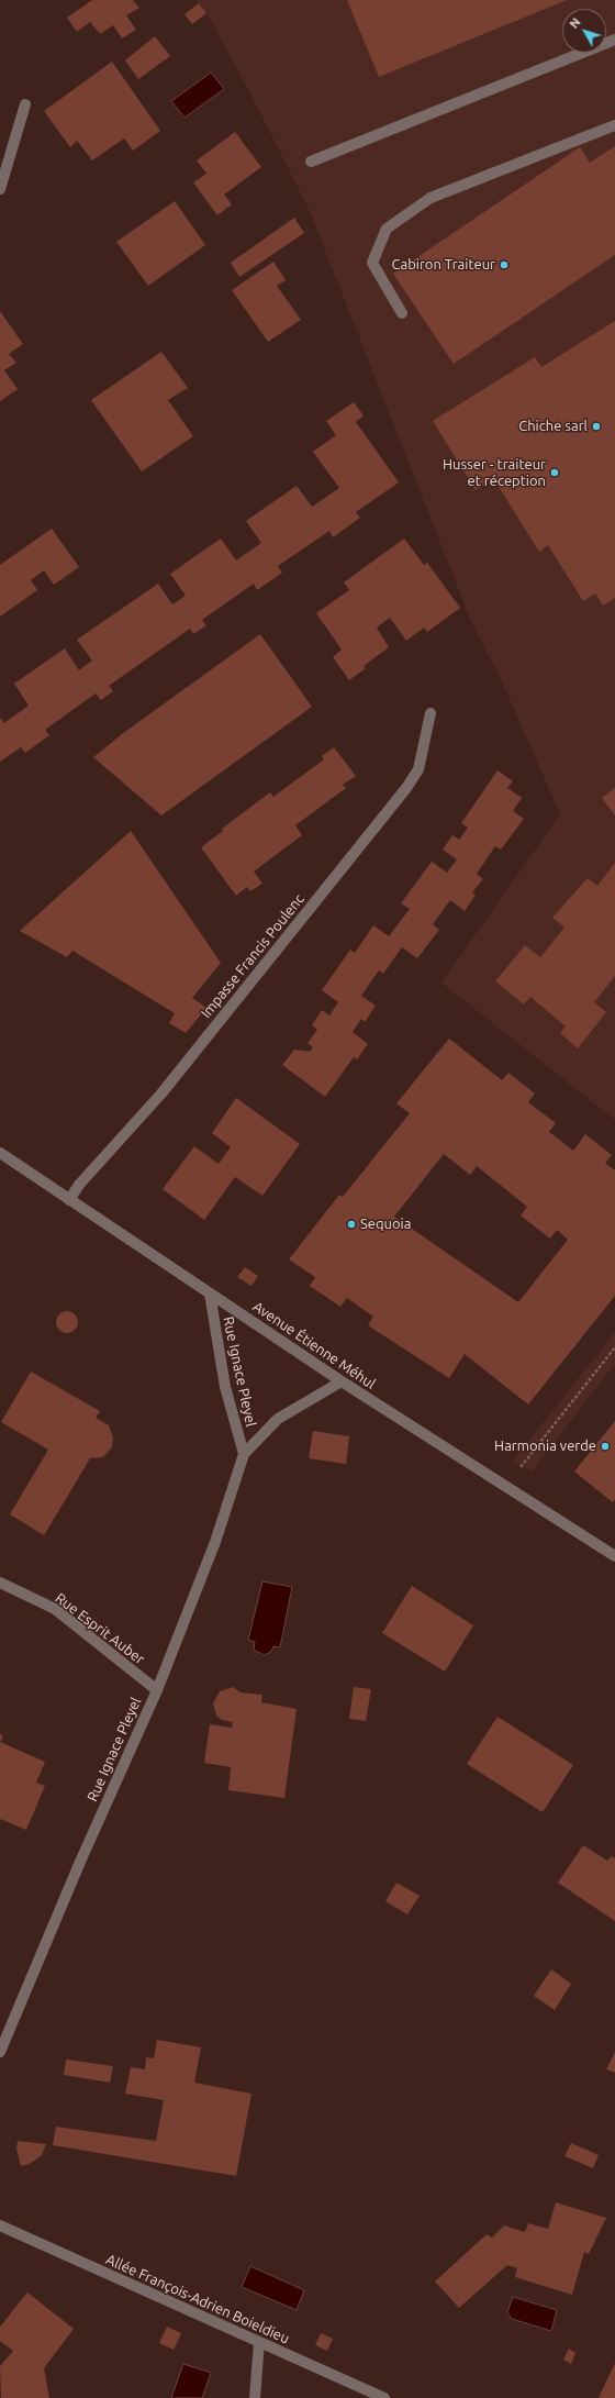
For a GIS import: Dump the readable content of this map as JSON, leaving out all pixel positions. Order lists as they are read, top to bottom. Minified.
{"streets":{"street":["Impasse Francis Poulenc","Avenue Étienne Méhul","Rue Ignace Pleyel","Rue Esprit Auber","Allée François-Adrien Boieldieu"]},"crossings":[["Impasse Francis Poulenc","Avenue Étienne Méhul"],["Avenue Étienne Méhul","Rue Ignace Pleyel"],["Rue Ignace Pleyel","Rue Esprit Auber"]],"places":["Cabiron Traiteur","Chiche sarl","Husser - traiteur et réception","Sequoia","Harmonia verde"],"north":"top left"}
